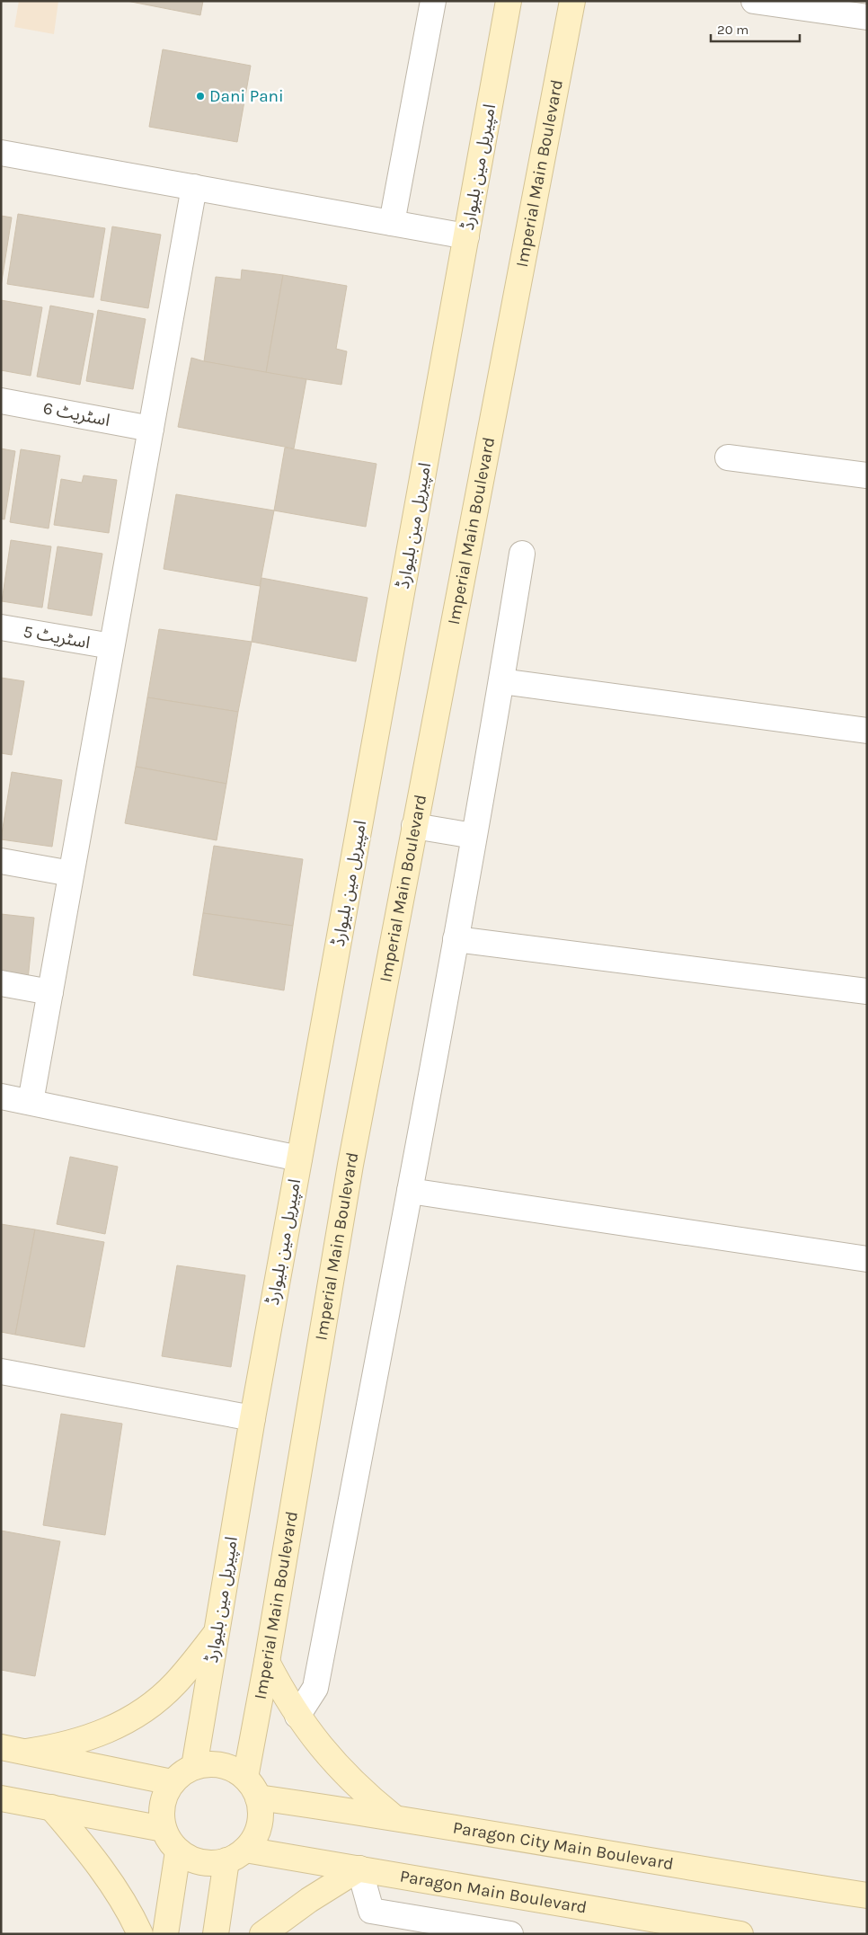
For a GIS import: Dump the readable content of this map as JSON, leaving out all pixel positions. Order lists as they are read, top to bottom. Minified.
{"streets":{"street":["امپیریل مین بلیوارڈ","Imperial Main Boulevard","اسٹریٹ 6","اسٹریٹ 5","Paragon City Main Boulevard","Paragon Main Boulevard"]},"crossings":[["امپیریل مین بلیوارڈ","Imperial Main Boulevard"],["امپیریل مین بلیوارڈ","Paragon City Main Boulevard"],["امپیریل مین بلیوارڈ","Paragon Main Boulevard"],["Imperial Main Boulevard","Paragon City Main Boulevard"],["Imperial Main Boulevard","Paragon Main Boulevard"],["Paragon City Main Boulevard","Paragon Main Boulevard"]],"places":["Dani Pani"],"scale_bar":"20 m"}
